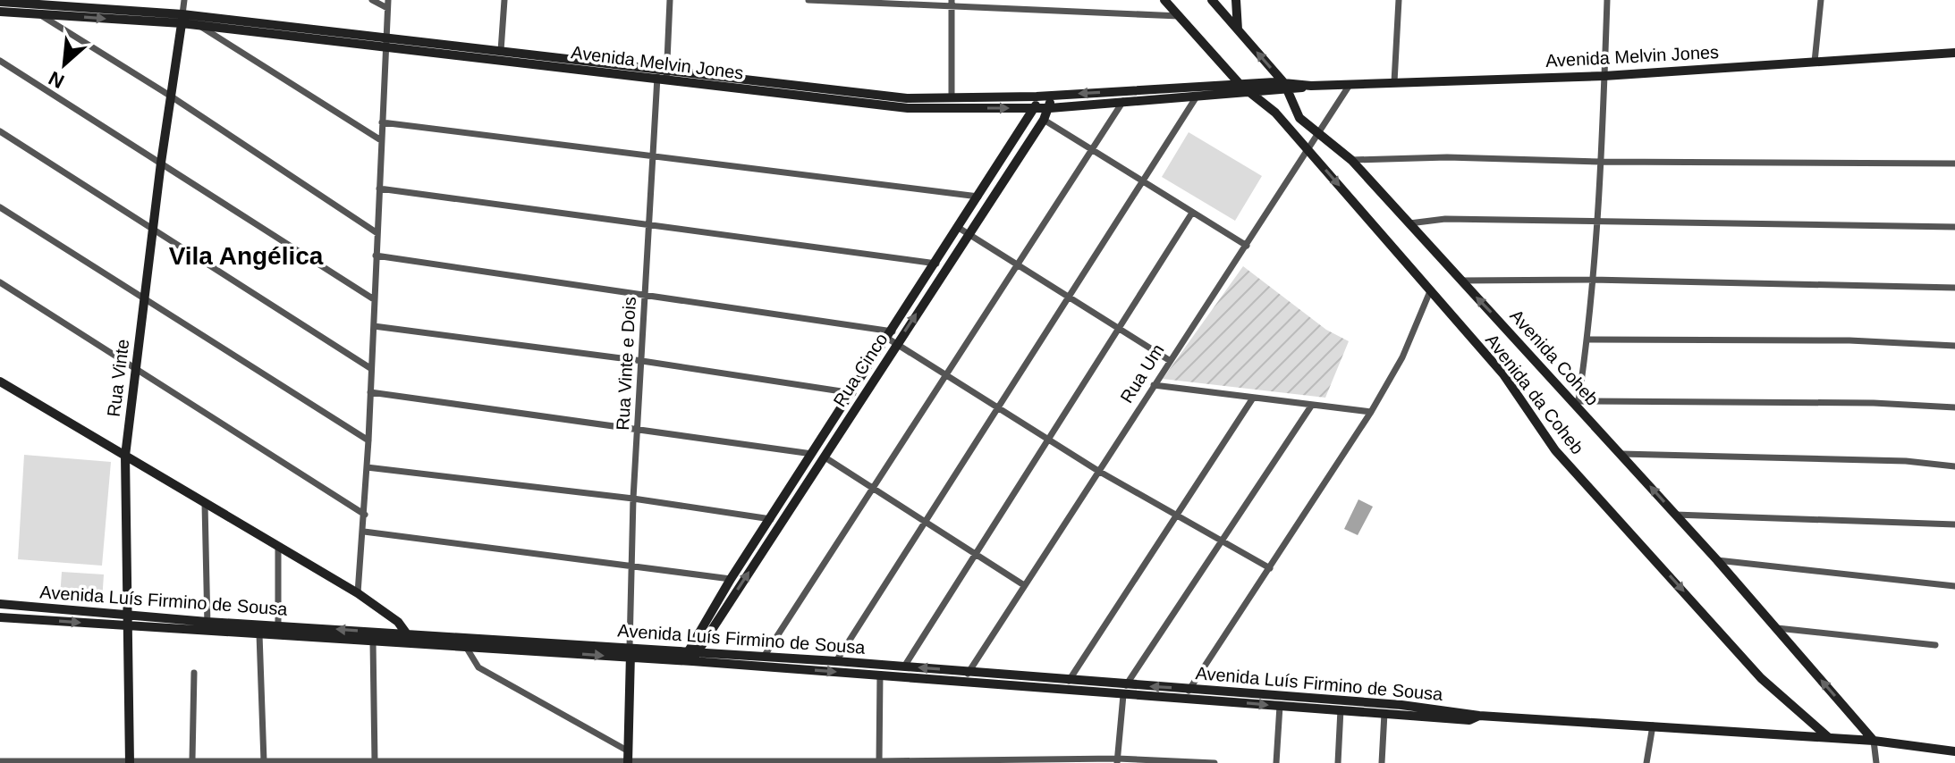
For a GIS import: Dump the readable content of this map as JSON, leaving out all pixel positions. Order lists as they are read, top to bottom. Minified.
{"streets":{"main road":["Avenida Melvin Jones","Avenida Coheb","Rua Cinco","Rua Vinte","Avenida da Coheb","Avenida Luís Firmino de Sousa"],"street":["Rua Vinte e Dois","Rua Um"]},"crossings":[["Avenida Melvin Jones","Avenida Coheb"],["Avenida Melvin Jones","Rua Vinte e Dois"],["Avenida Melvin Jones","Rua Cinco"],["Avenida Melvin Jones","Rua Um"],["Avenida Melvin Jones","Rua Vinte"],["Avenida Melvin Jones","Avenida da Coheb"],["Avenida Coheb","Rua Um"],["Avenida Coheb","Avenida Luís Firmino de Sousa"],["Rua Vinte e Dois","Rua Cinco"],["Rua Vinte e Dois","Avenida Luís Firmino de Sousa"],["Rua Cinco","Avenida Luís Firmino de Sousa"],["Rua Um","Avenida da Coheb"],["Rua Um","Avenida Luís Firmino de Sousa"],["Rua Vinte","Avenida Luís Firmino de Sousa"],["Avenida da Coheb","Avenida Luís Firmino de Sousa"]],"one_way":["Avenida Coheb","Avenida da Coheb"],"districts":["Vila Angélica"],"north":"bottom left"}
